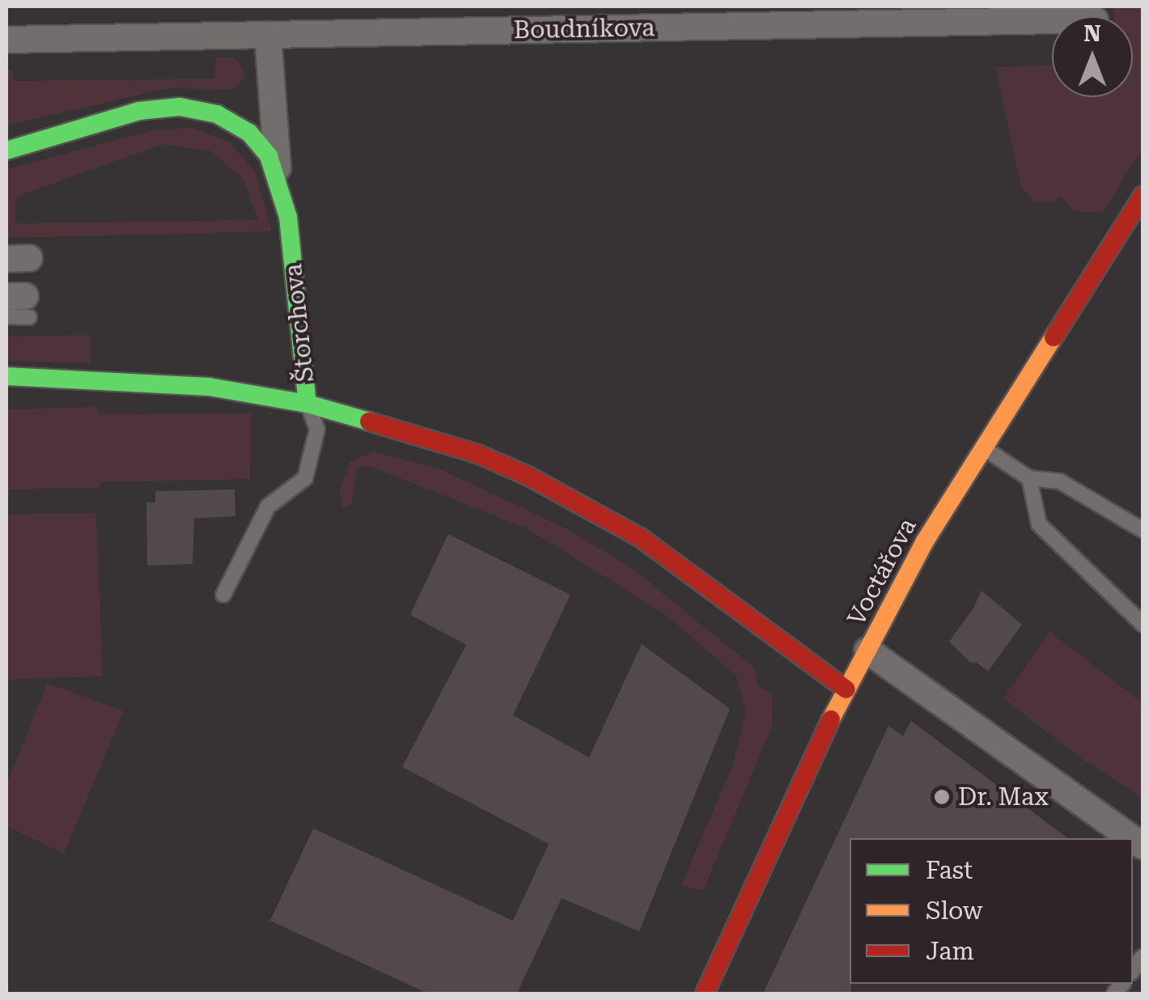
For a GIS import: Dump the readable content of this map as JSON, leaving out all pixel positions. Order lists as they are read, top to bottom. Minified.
{"streets":{"main road":["Štorchova","Voctářova"],"street":["Boudníkova"]},"crossings":[["Boudníkova","Štorchova"],["Štorchova","Voctářova"]],"places":["Dr. Max"],"legend":["Fast","Slow","Jam"],"north":"top"}
